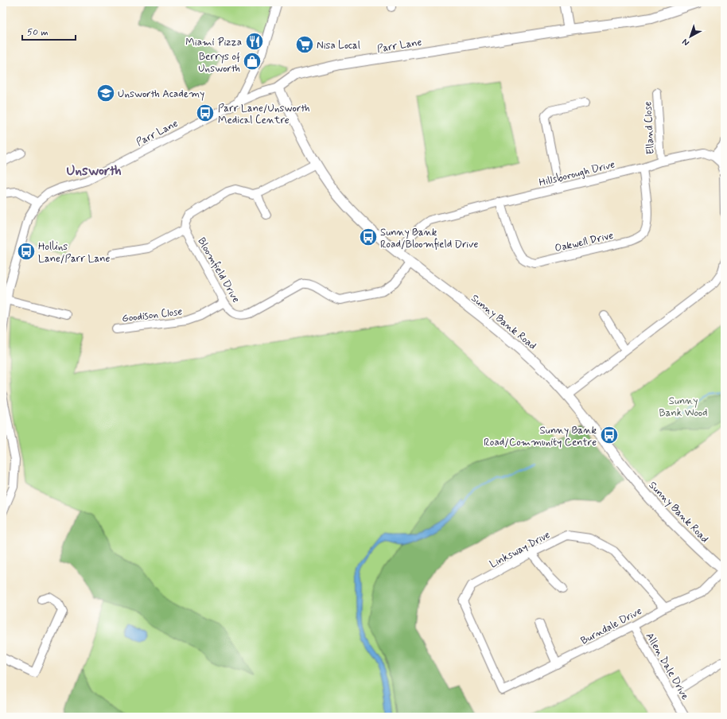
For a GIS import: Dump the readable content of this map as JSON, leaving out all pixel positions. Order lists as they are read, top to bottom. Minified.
{"streets":{"street":["Parr Lane","Elland Close","Hillsborough Drive","Oakwell Drive","Bloomfield Drive","Goodison Close","Sunny Bank Road","Linksway Drive","Burndale Drive","Allen Dale Drive"]},"crossings":[["Parr Lane","Sunny Bank Road"],["Elland Close","Hillsborough Drive"],["Hillsborough Drive","Oakwell Drive"],["Hillsborough Drive","Sunny Bank Road"],["Bloomfield Drive","Goodison Close"],["Bloomfield Drive","Sunny Bank Road"],["Sunny Bank Road","Burndale Drive"],["Linksway Drive","Burndale Drive"],["Burndale Drive","Allen Dale Drive"]],"districts":["Unsworth"],"parks":["Sunny Bank Wood"],"places":{"restaurant":["Miami Pizza"],"supermarket":["Nisa Local"],"shop":["Berrys of Unsworth"],"school or university":["Unsworth Academy"],"bus stop":["Parr Lane/Unsworth Medical Centre","Sunny Bank Road/Bloomfield Drive","Hollins Lane/Parr Lane","Sunny Bank Road/Community Centre"]},"scale_bar":"50 m","north":"bottom left"}
